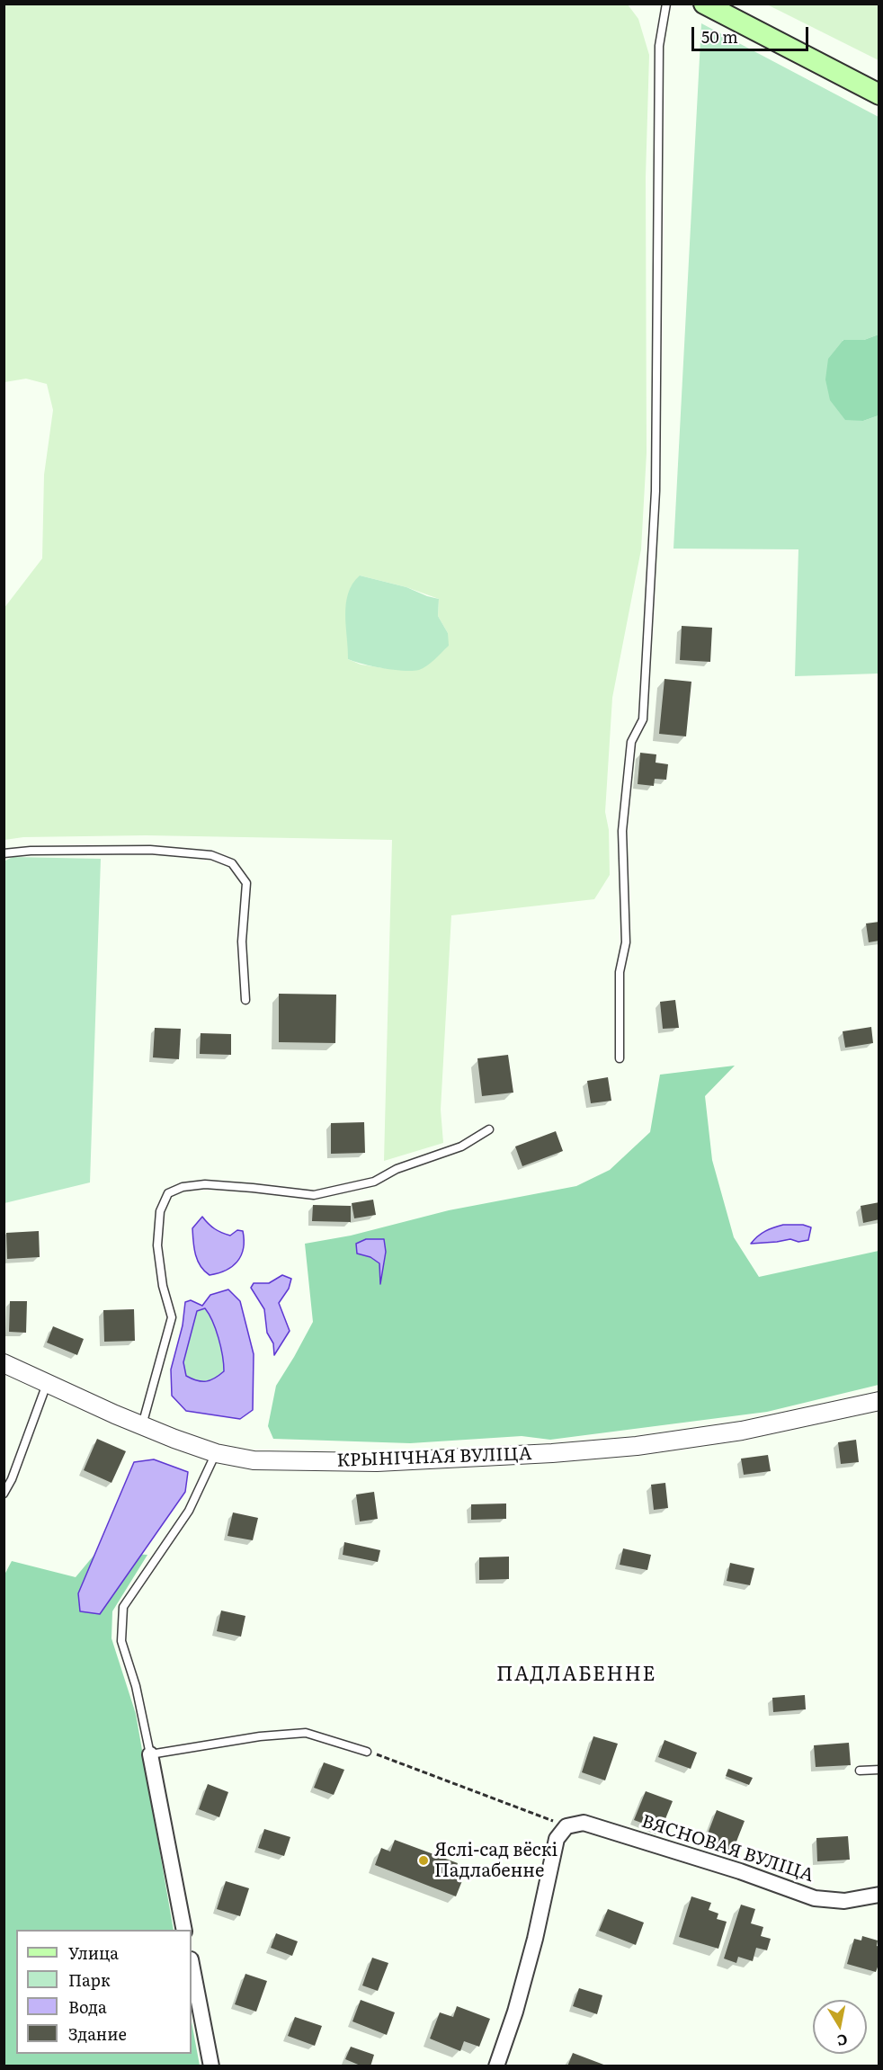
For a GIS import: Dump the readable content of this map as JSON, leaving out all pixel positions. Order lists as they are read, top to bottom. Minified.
{"streets":{"street":["КРЫНІЧНАЯ ВУЛІЦА","ВЯСНОВАЯ ВУЛІЦА"]},"districts":["ПАДЛАБЕННЕ"],"places":["Яслі-сад вёскі Падлабенне"],"legend":["Улица","Парк","Вода","Здание"],"scale_bar":"50 m","north":"bottom"}
